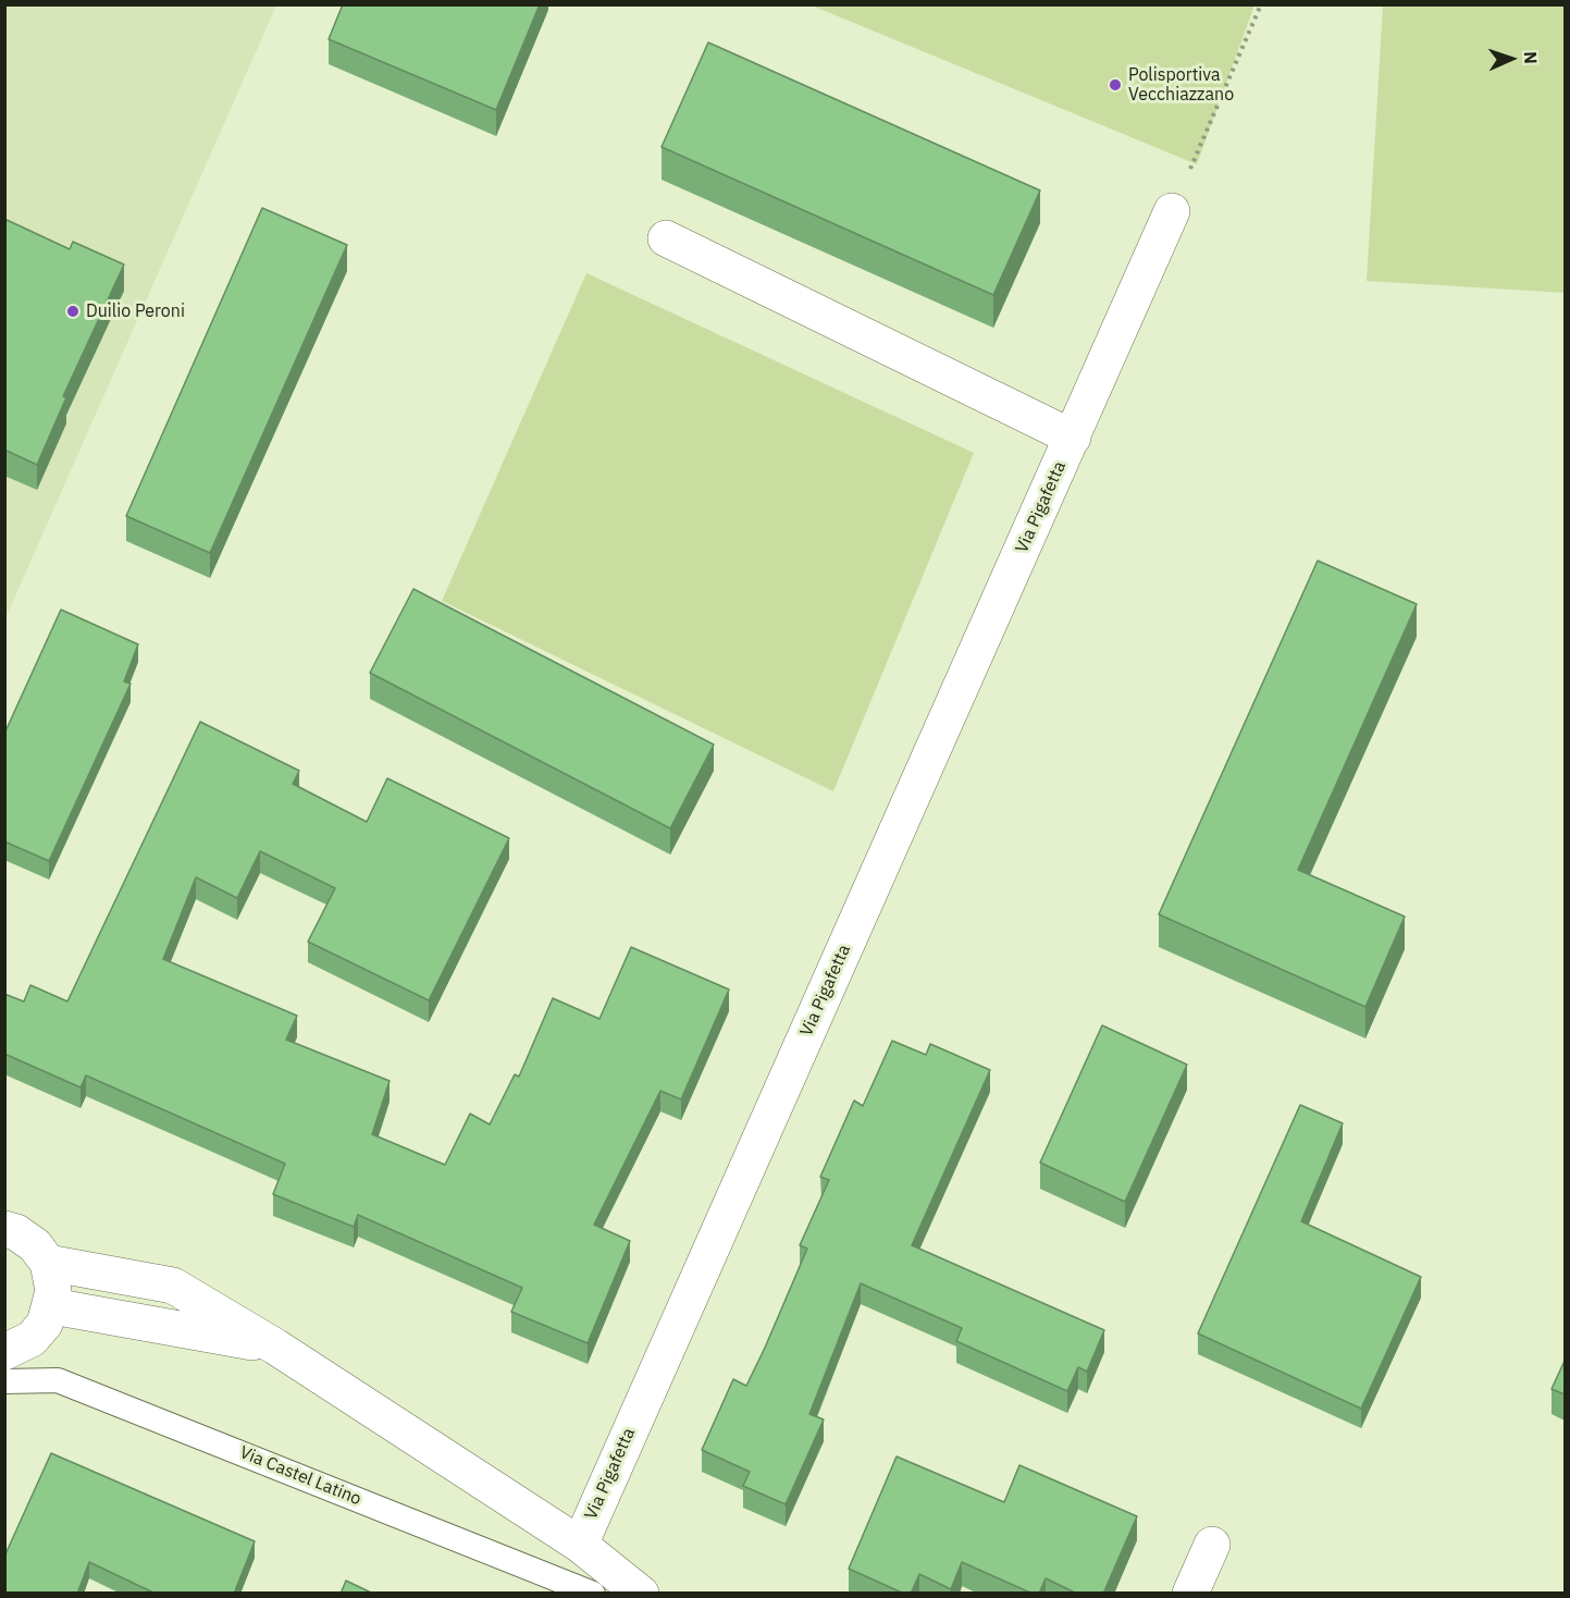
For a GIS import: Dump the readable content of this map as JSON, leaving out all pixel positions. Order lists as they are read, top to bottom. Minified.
{"streets":{"street":["Via Pigafetta"],"lane":["Via Castel Latino"]},"places":["Polisportiva Vecchiazzano","Duilio Peroni"],"north":"right"}
